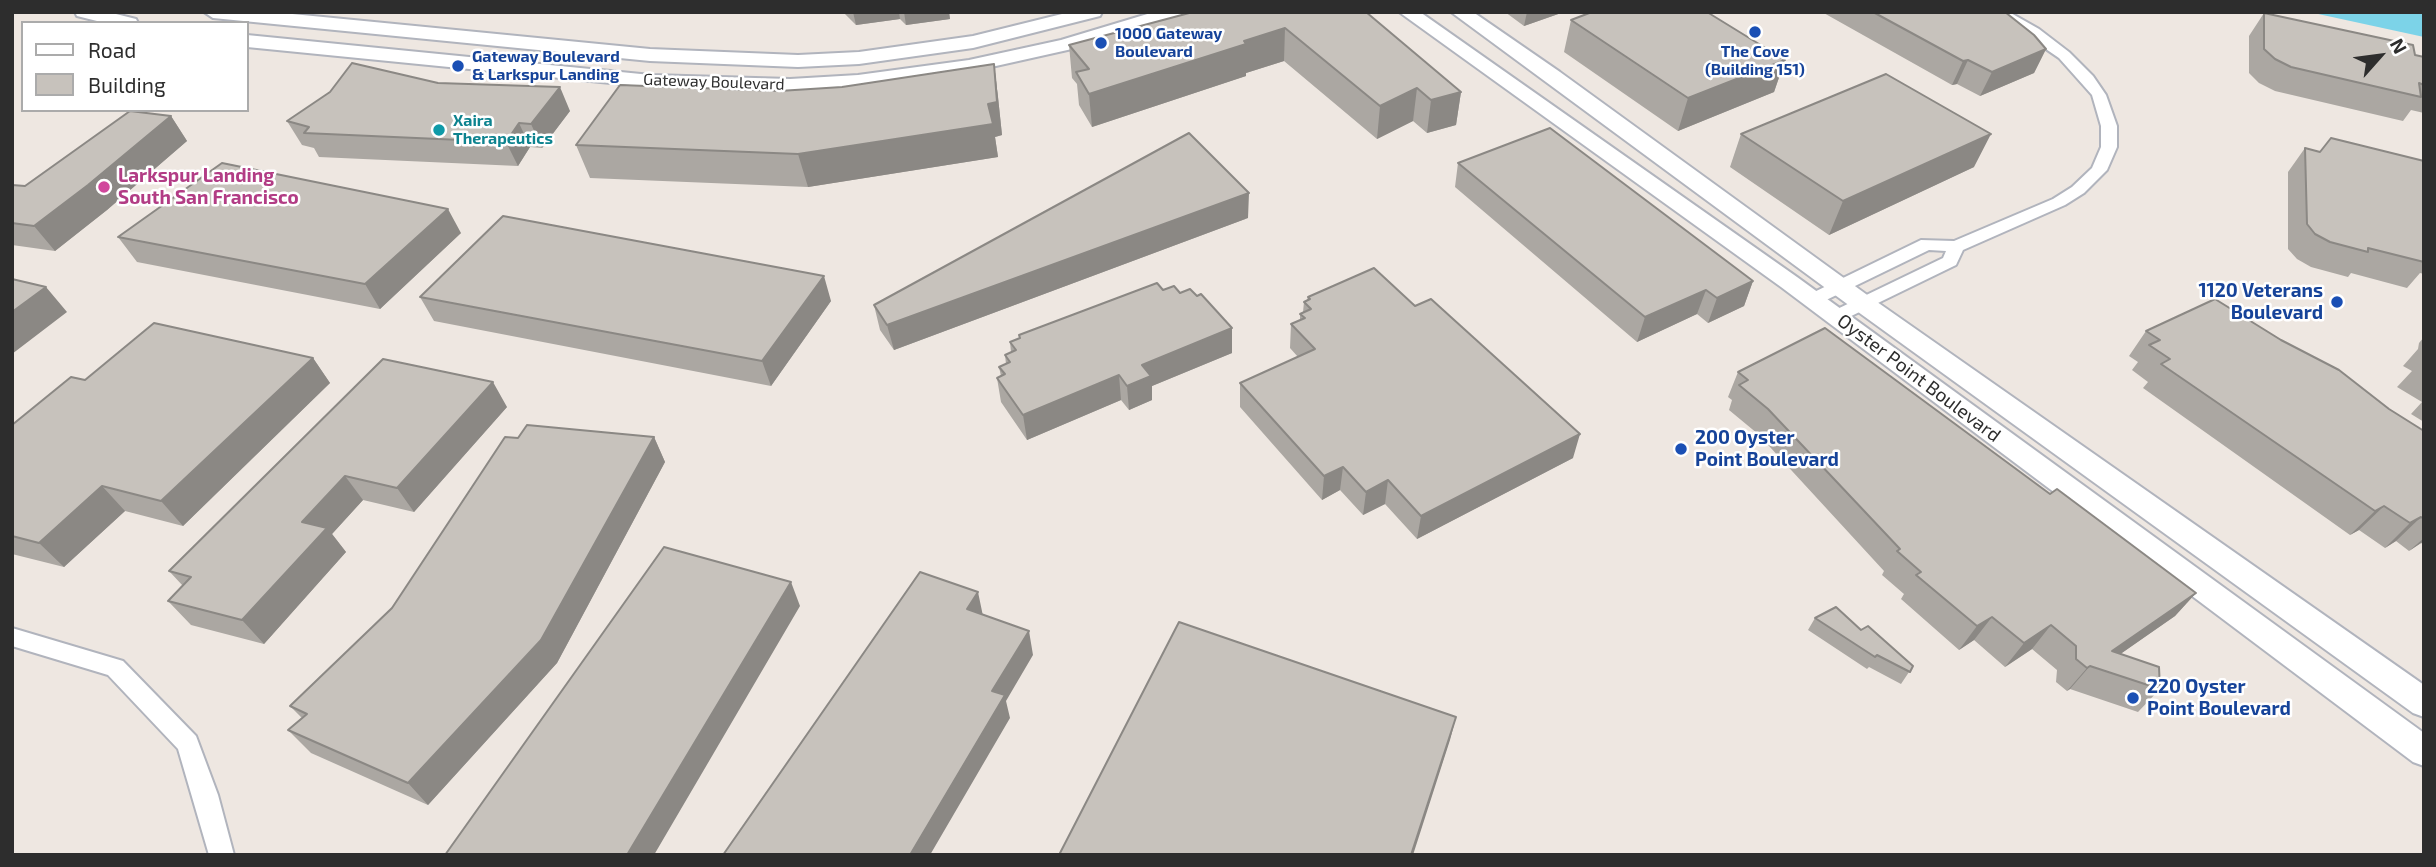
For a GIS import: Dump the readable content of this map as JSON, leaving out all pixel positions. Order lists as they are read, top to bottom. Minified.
{"streets":{"street":["Gateway Boulevard","Oyster Point Boulevard"]},"places":["The Cove (Building 151)","1000 Gateway Boulevard","Gateway Boulevard & Larkspur Landing","Xaira Therapeutics","Larkspur Landing South San Francisco","1120 Veterans Boulevard","200 Oyster Point Boulevard","220 Oyster Point Boulevard"],"legend":["Road","Building"],"north":"top right"}
